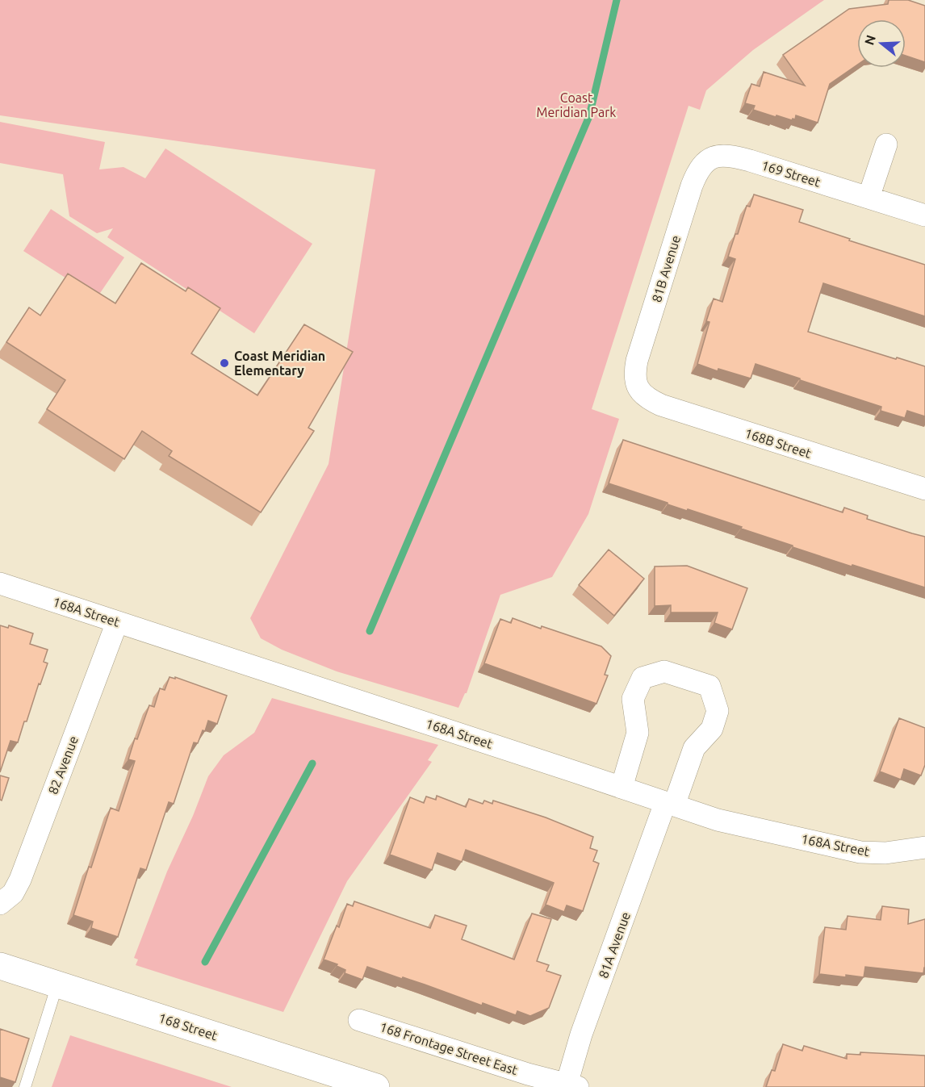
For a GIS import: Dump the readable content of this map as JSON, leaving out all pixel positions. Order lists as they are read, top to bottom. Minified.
{"streets":{"main road":["168 Street"],"street":["169 Street","81B Avenue","168B Street","168A Street","82 Avenue","81A Avenue","168 Frontage Street East"]},"crossings":[["169 Street","81B Avenue"],["81B Avenue","168B Street"],["168A Street","82 Avenue"],["168A Street","81A Avenue"],["81A Avenue","168 Frontage Street East"]],"parks":["Coast Meridian Park"],"places":["Coast Meridian Elementary"],"north":"left"}
